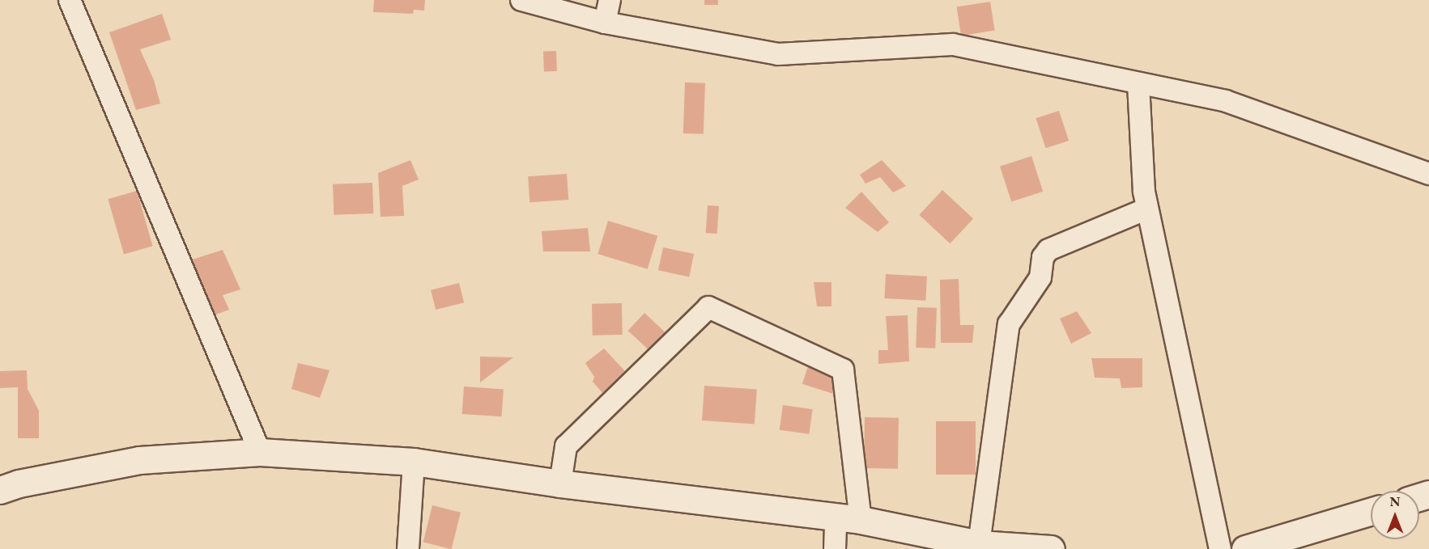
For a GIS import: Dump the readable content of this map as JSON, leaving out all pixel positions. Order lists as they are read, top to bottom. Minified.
{"north":"top"}
